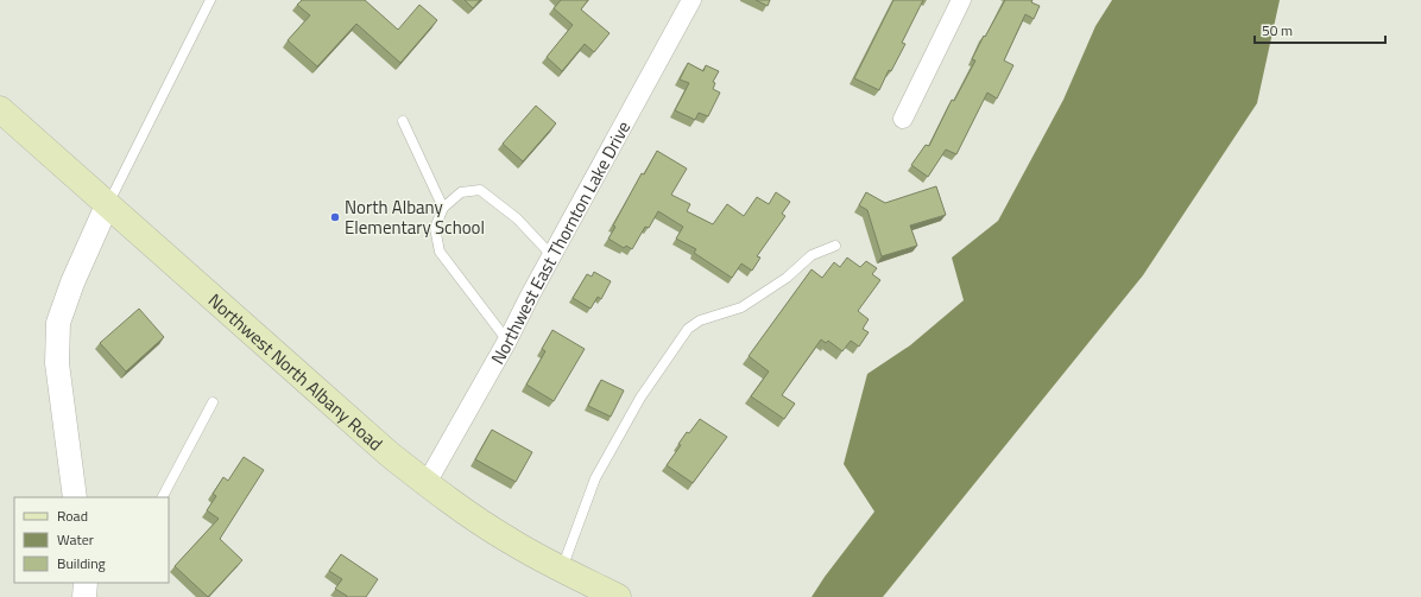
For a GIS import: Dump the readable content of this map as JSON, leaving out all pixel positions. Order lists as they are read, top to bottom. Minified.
{"streets":{"main road":["Northwest North Albany Road"],"street":["Northwest East Thornton Lake Drive"]},"crossings":[["Northwest East Thornton Lake Drive","Northwest North Albany Road"]],"places":["North Albany Elementary School"],"legend":["Road","Water","Building"],"scale_bar":"50 m"}
